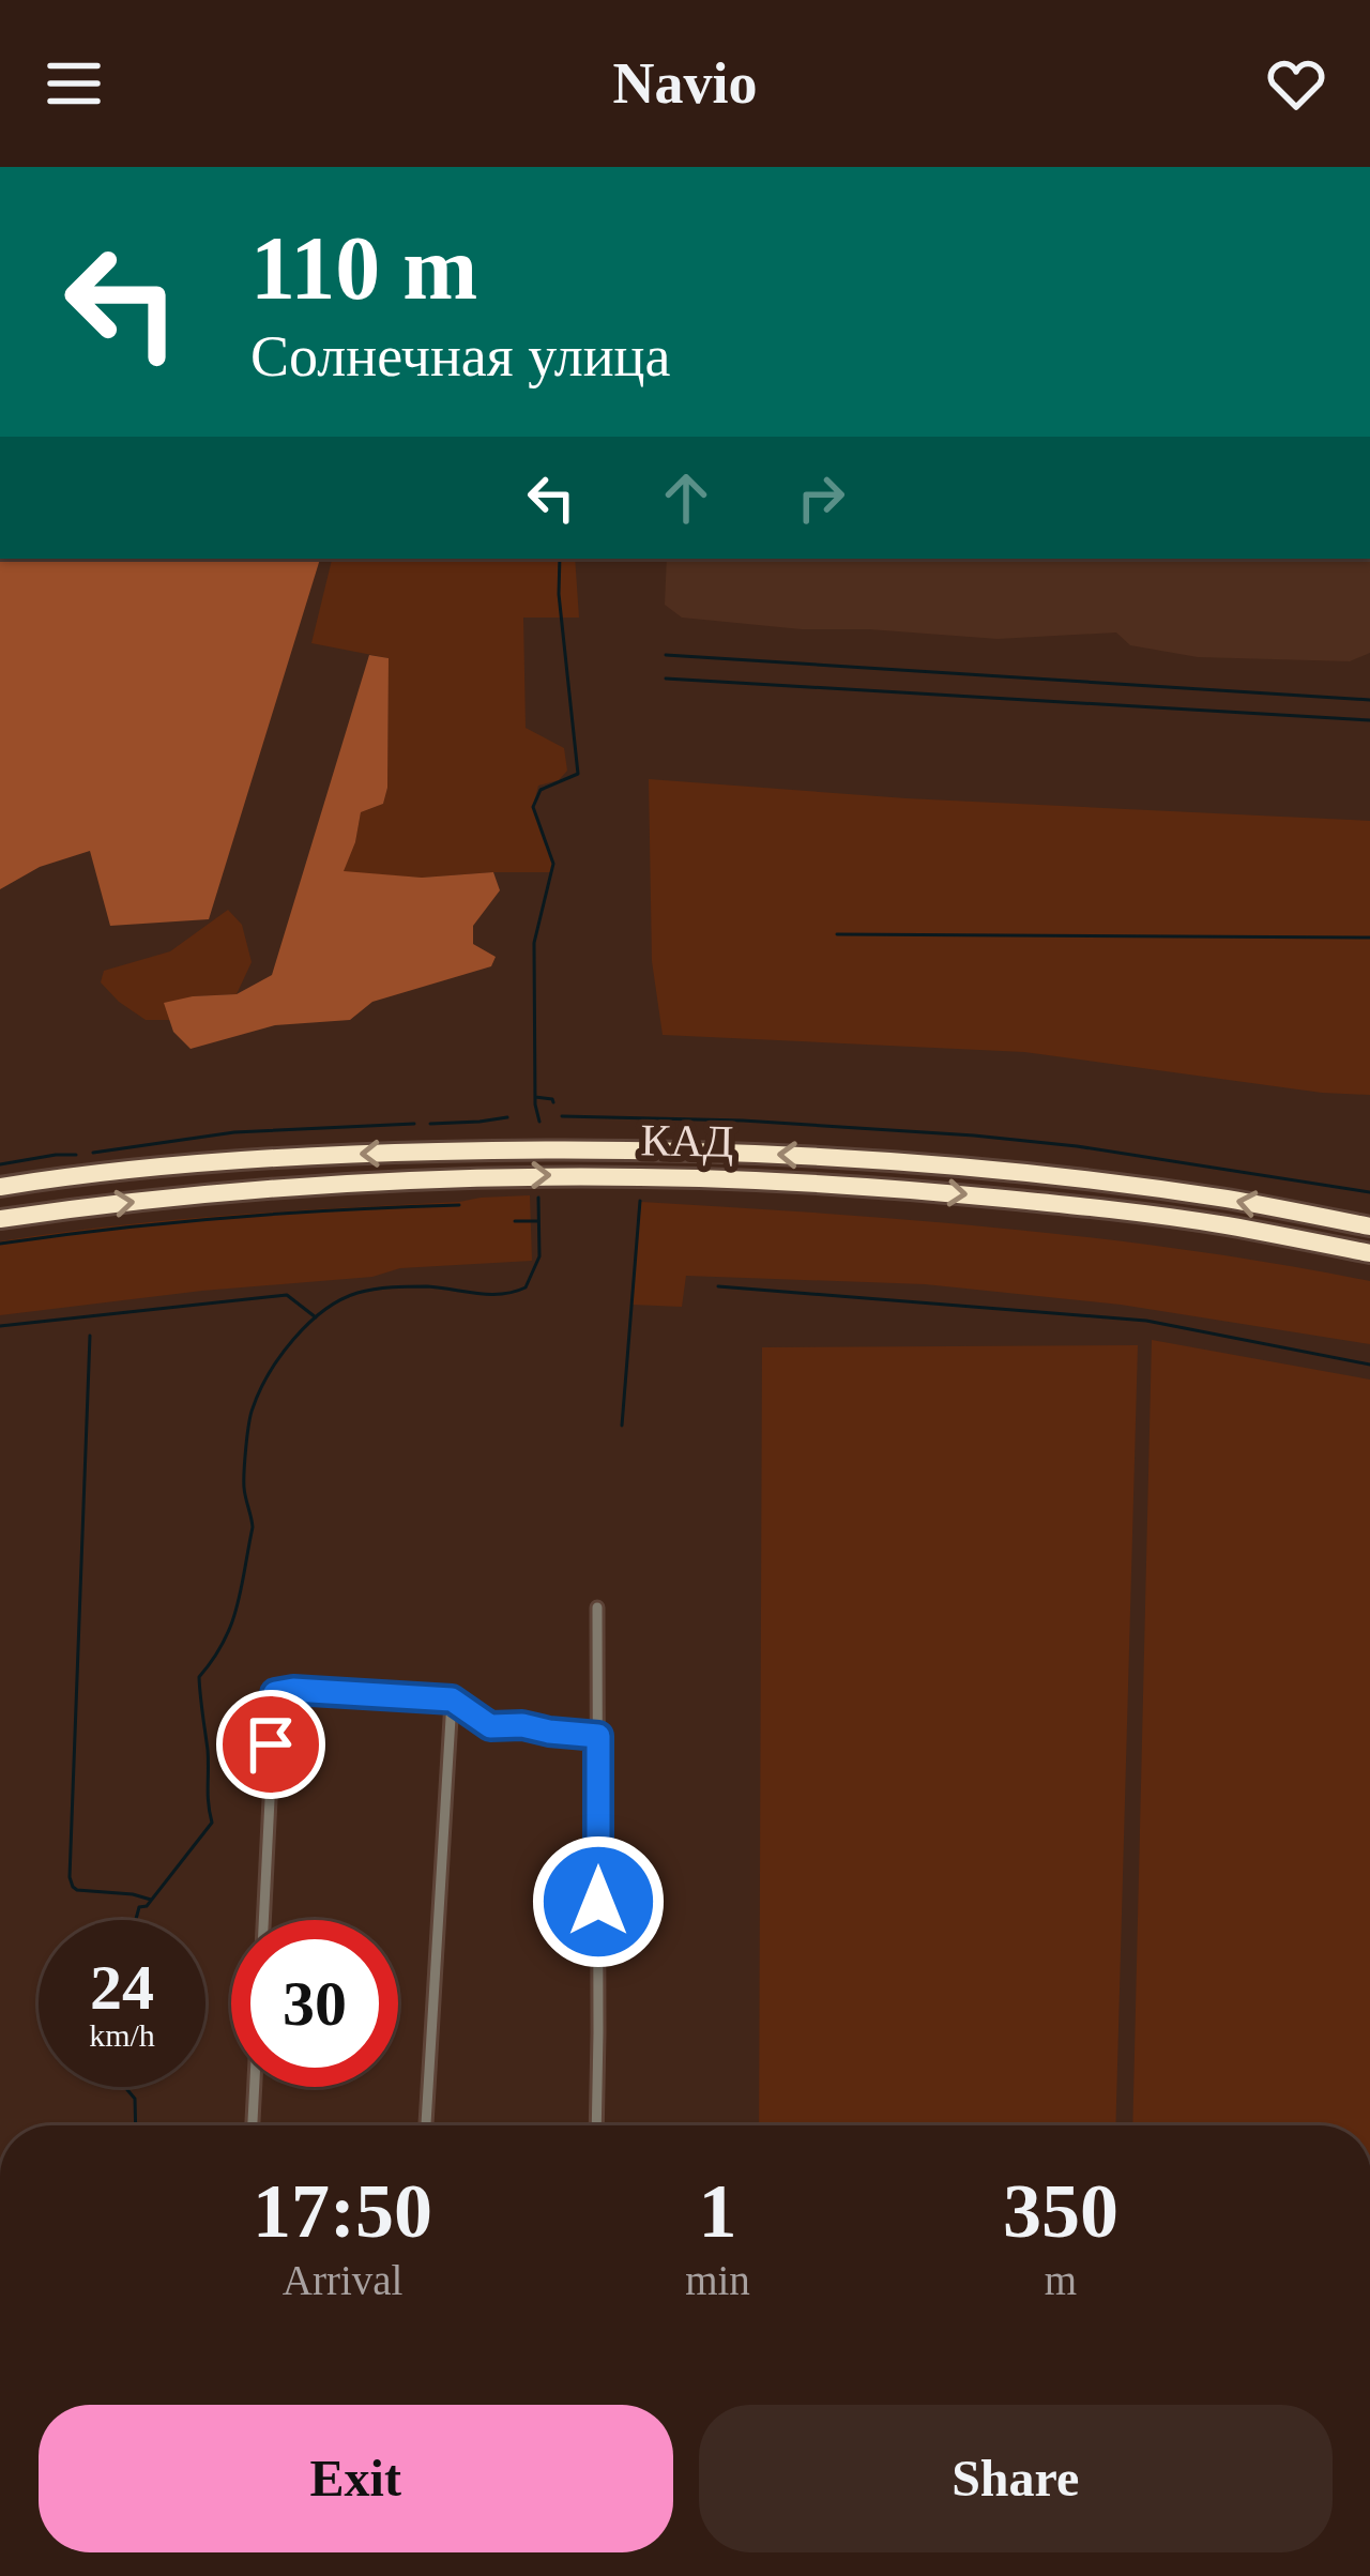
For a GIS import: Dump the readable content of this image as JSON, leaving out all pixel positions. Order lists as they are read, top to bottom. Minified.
{"streets":{"highway":["КАД"]},"page":{"header":"Navio","turn":["110 m","Солнечная улица"],"speed":"24 km/h","limit":"30","eta":["17:50","Arrival","1","min","350","m"],"buttons":["Exit","Share"]}}
